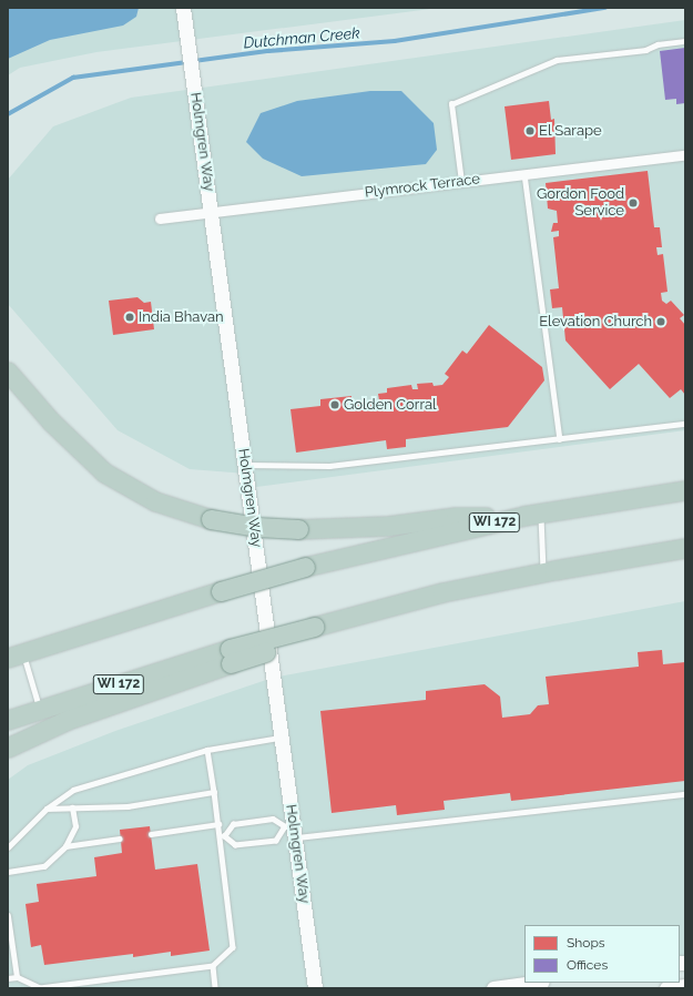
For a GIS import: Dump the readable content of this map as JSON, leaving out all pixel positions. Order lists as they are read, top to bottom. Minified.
{"streets":{"highway":["WI 172"],"street":["Holmgren Way","Plymrock Terrace"]},"crossings":[["Holmgren Way","Plymrock Terrace"]],"water":["Dutchman Creek"],"places":["El Sarape","Gordon Food Service","India Bhavan","Elevation Church","Golden Corral"],"legend":["Shops","Offices"]}
